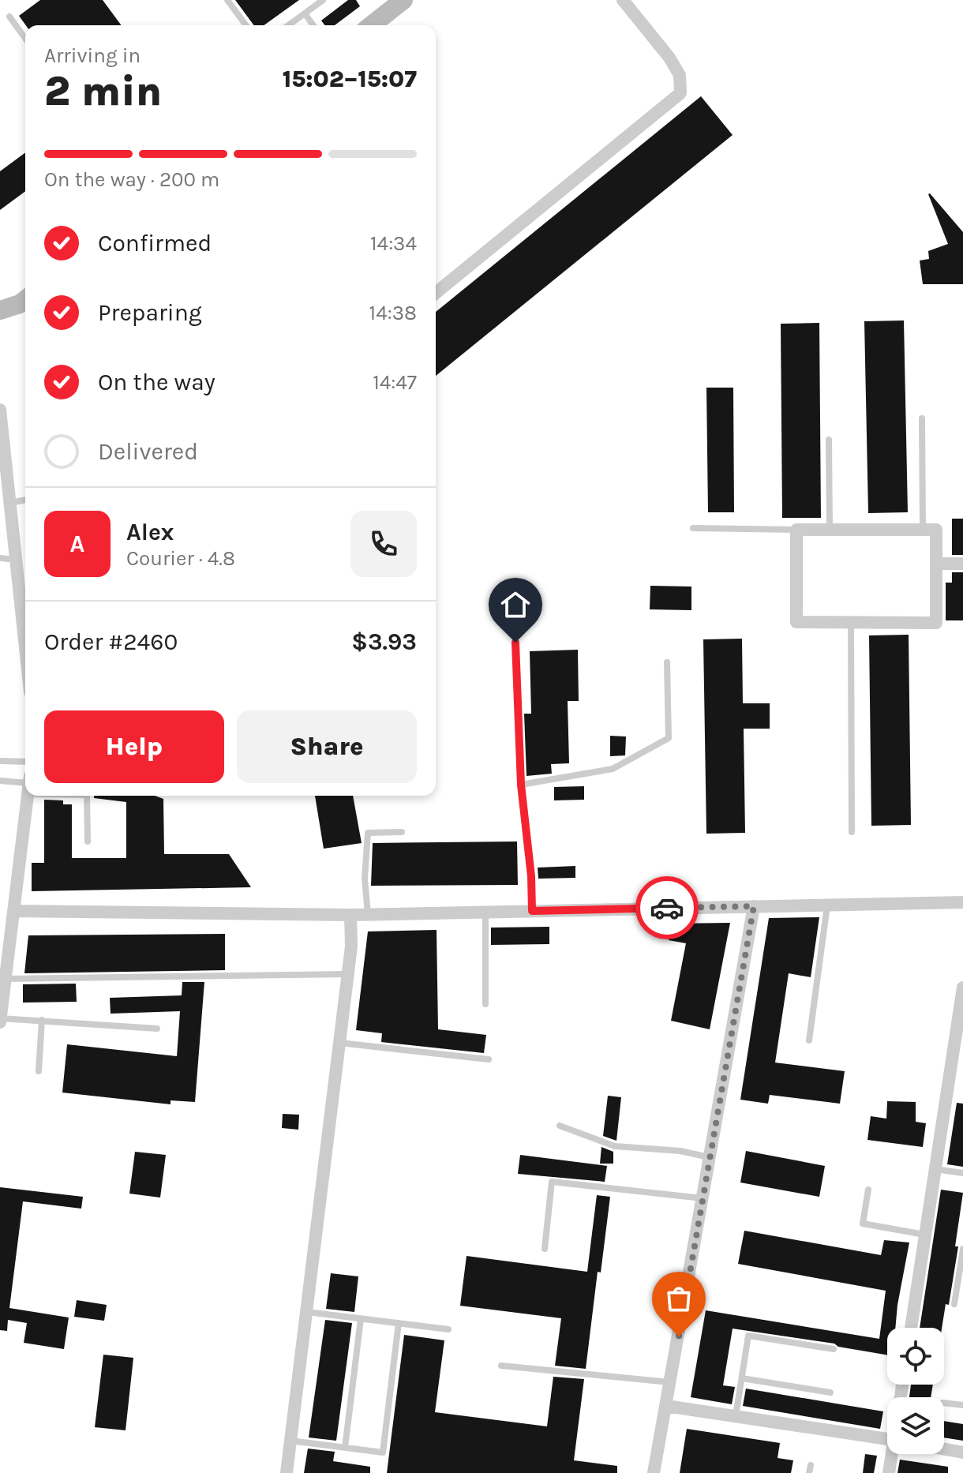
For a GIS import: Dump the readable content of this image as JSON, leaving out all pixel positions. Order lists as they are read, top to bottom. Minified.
{"page":{"heading":["2 min","Arriving in","15:02–15:07"],"panel":["Alex","Courier · 4.8","Order #2460","$3.93"],"bar":"On the way · 200 m","list":[["Confirmed","14:34"],["Preparing","14:38"],["On the way","14:47"],"Delivered"],"round":"A","buttons":["Help","Share"]}}
